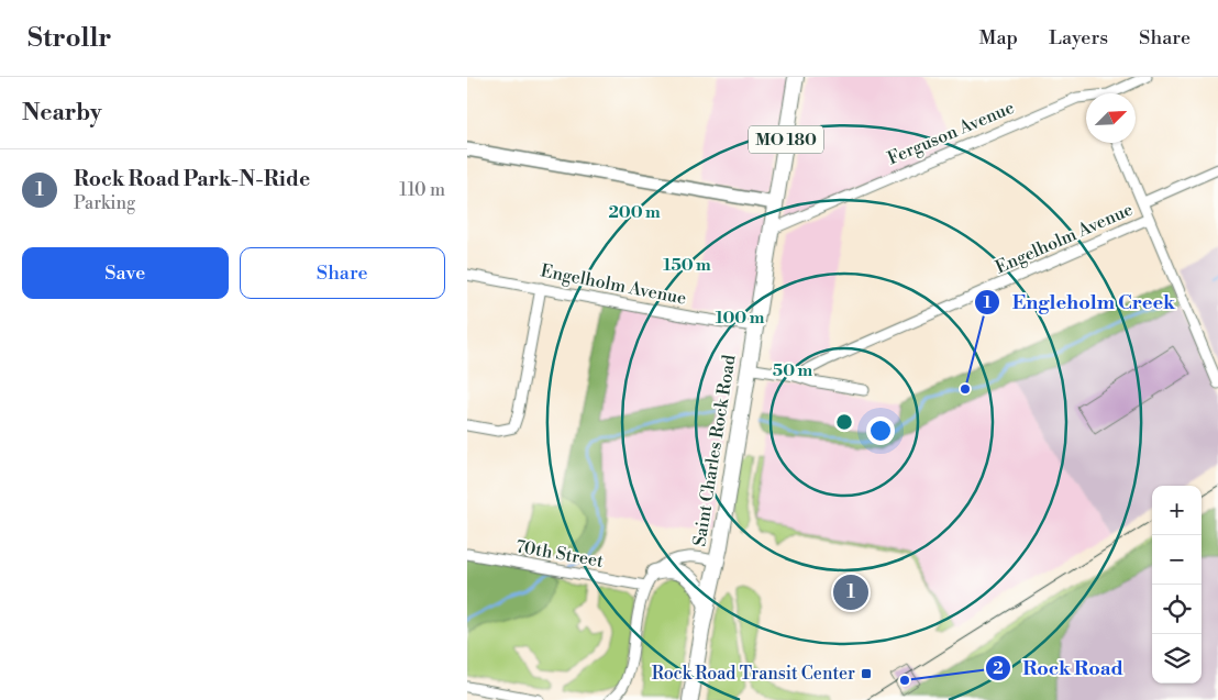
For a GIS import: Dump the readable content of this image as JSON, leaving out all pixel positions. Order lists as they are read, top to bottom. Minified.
{"streets":{"main road":["MO 180","Saint Charles Rock Road"],"street":["Ferguson Avenue","Engelholm Avenue","70th Street"]},"crossings":[["Ferguson Avenue","Saint Charles Rock Road"],["Engelholm Avenue","Saint Charles Rock Road"]],"places":{"other":["Engleholm Creek","Rock Road"],"transit":["Rock Road Transit Center"]},"north":"top right","page":{"header":"Strollr","nav":["Map","Layers","Share"],"heading":"Nearby","list":[{"mark":"1","name":"Rock Road Park-N-Ride","note":"Parking","value":"110 m"}],"buttons":["Save","Share"],"map_buttons":["+","−"],"pins":"1"},"rings":["200 m","150 m","100 m","50 m"]}
